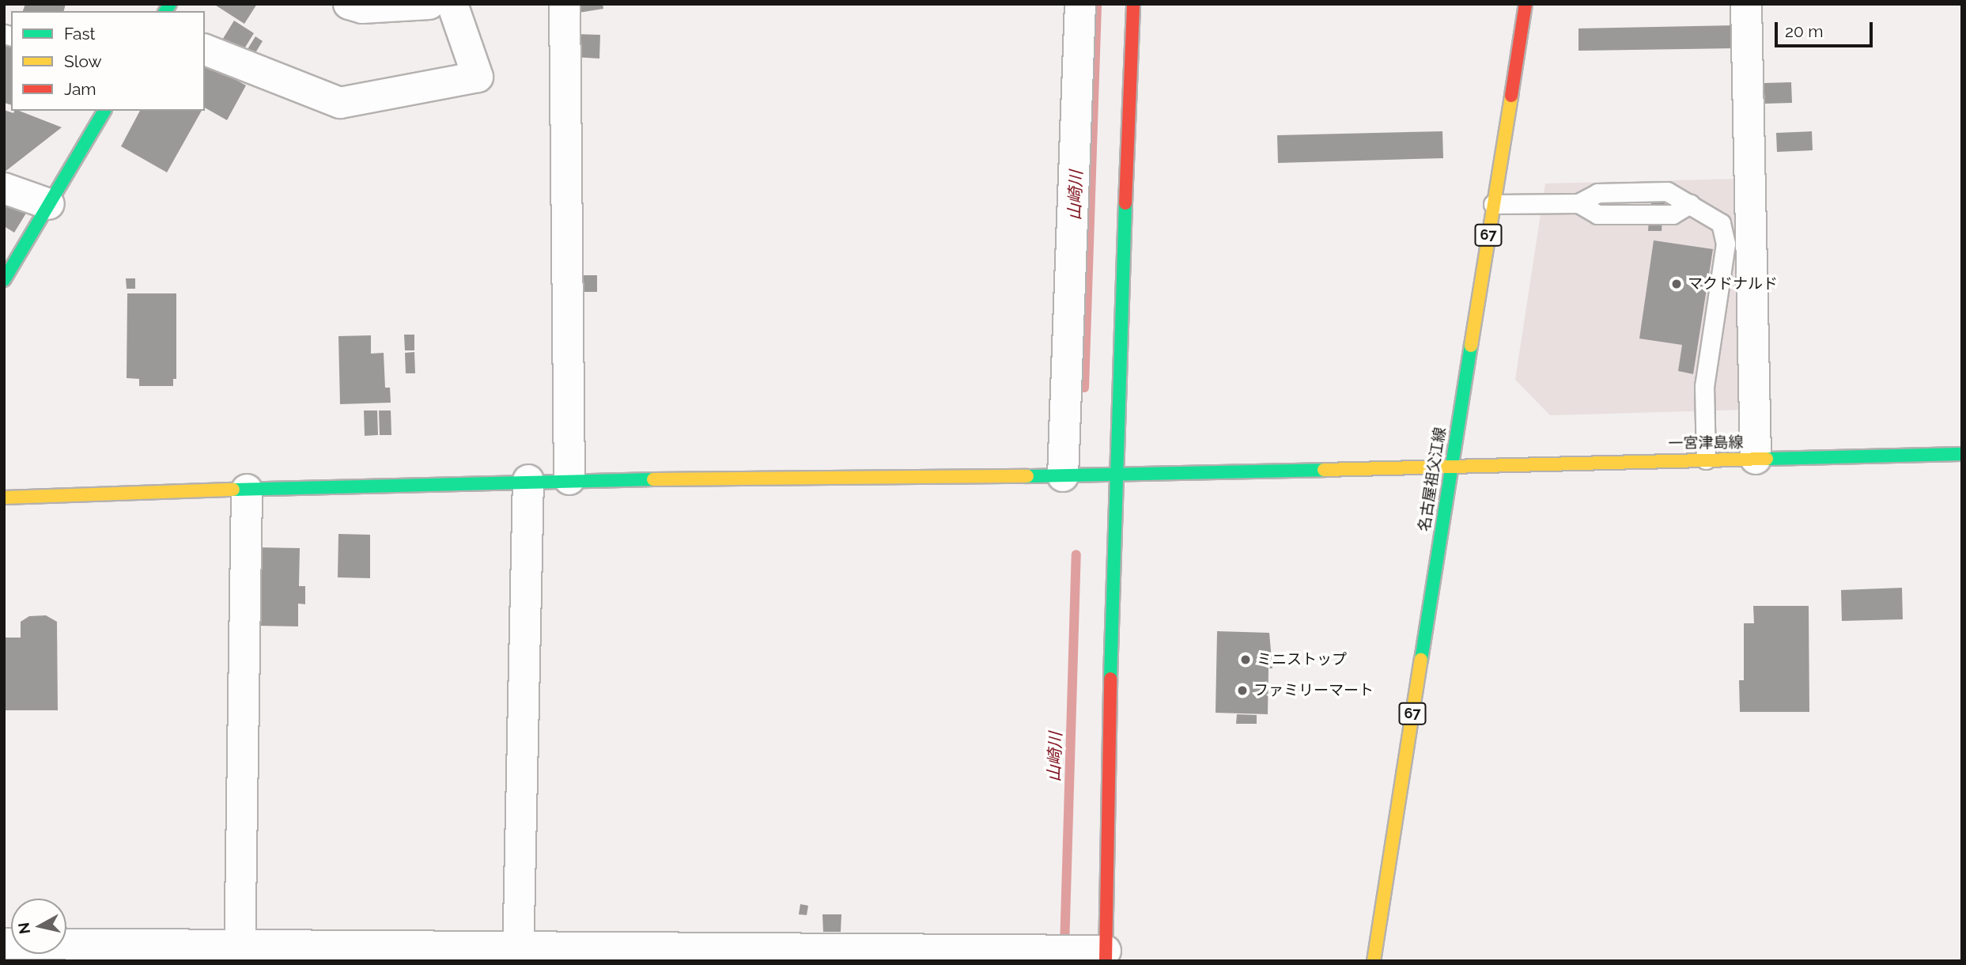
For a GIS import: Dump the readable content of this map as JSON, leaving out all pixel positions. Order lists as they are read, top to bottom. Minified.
{"streets":{"street":["67","一宮津島線","名古屋祖父江線"]},"crossings":[["一宮津島線","名古屋祖父江線"]],"water":["山崎川"],"places":["マクドナルド","ミニストップ","ファミリーマート"],"legend":["Fast","Slow","Jam"],"scale_bar":"20 m","north":"left"}
